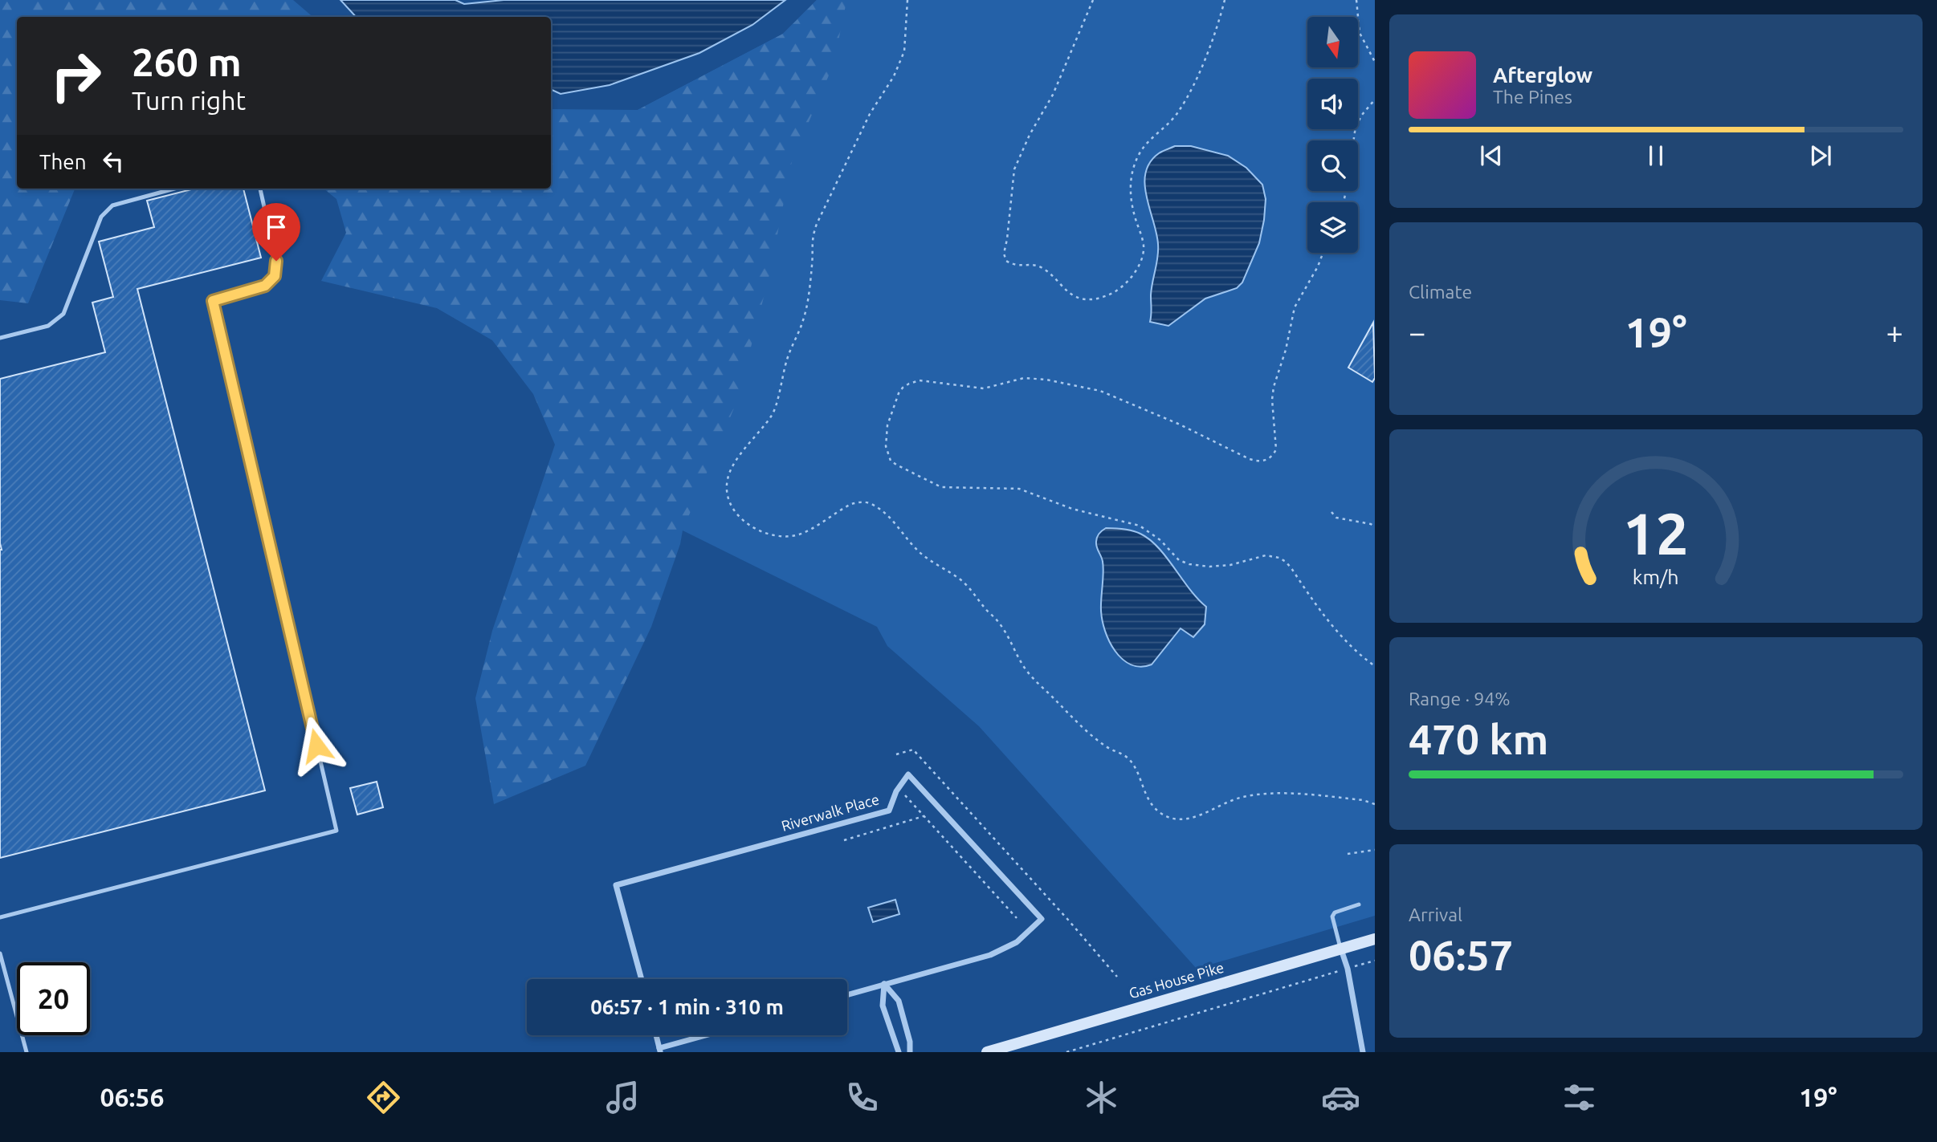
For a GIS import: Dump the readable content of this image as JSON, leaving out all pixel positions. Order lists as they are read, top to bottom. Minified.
{"streets":{"main road":["Gas House Pike"],"street":["Riverwalk Place"]},"north":"bottom","page":{"turn":["260 m","Turn right"],"song":["Afterglow","The Pines"],"then":"Then","tile":["Climate",["Range · 94%","470 km"],["Arrival","06:57"]],"heat":["−","19°","+"],"limit":"20","trip":"06:57 · 1 min · 310 m","tabs":["06:56","19°"],"gauge":["12","km/h"]}}
